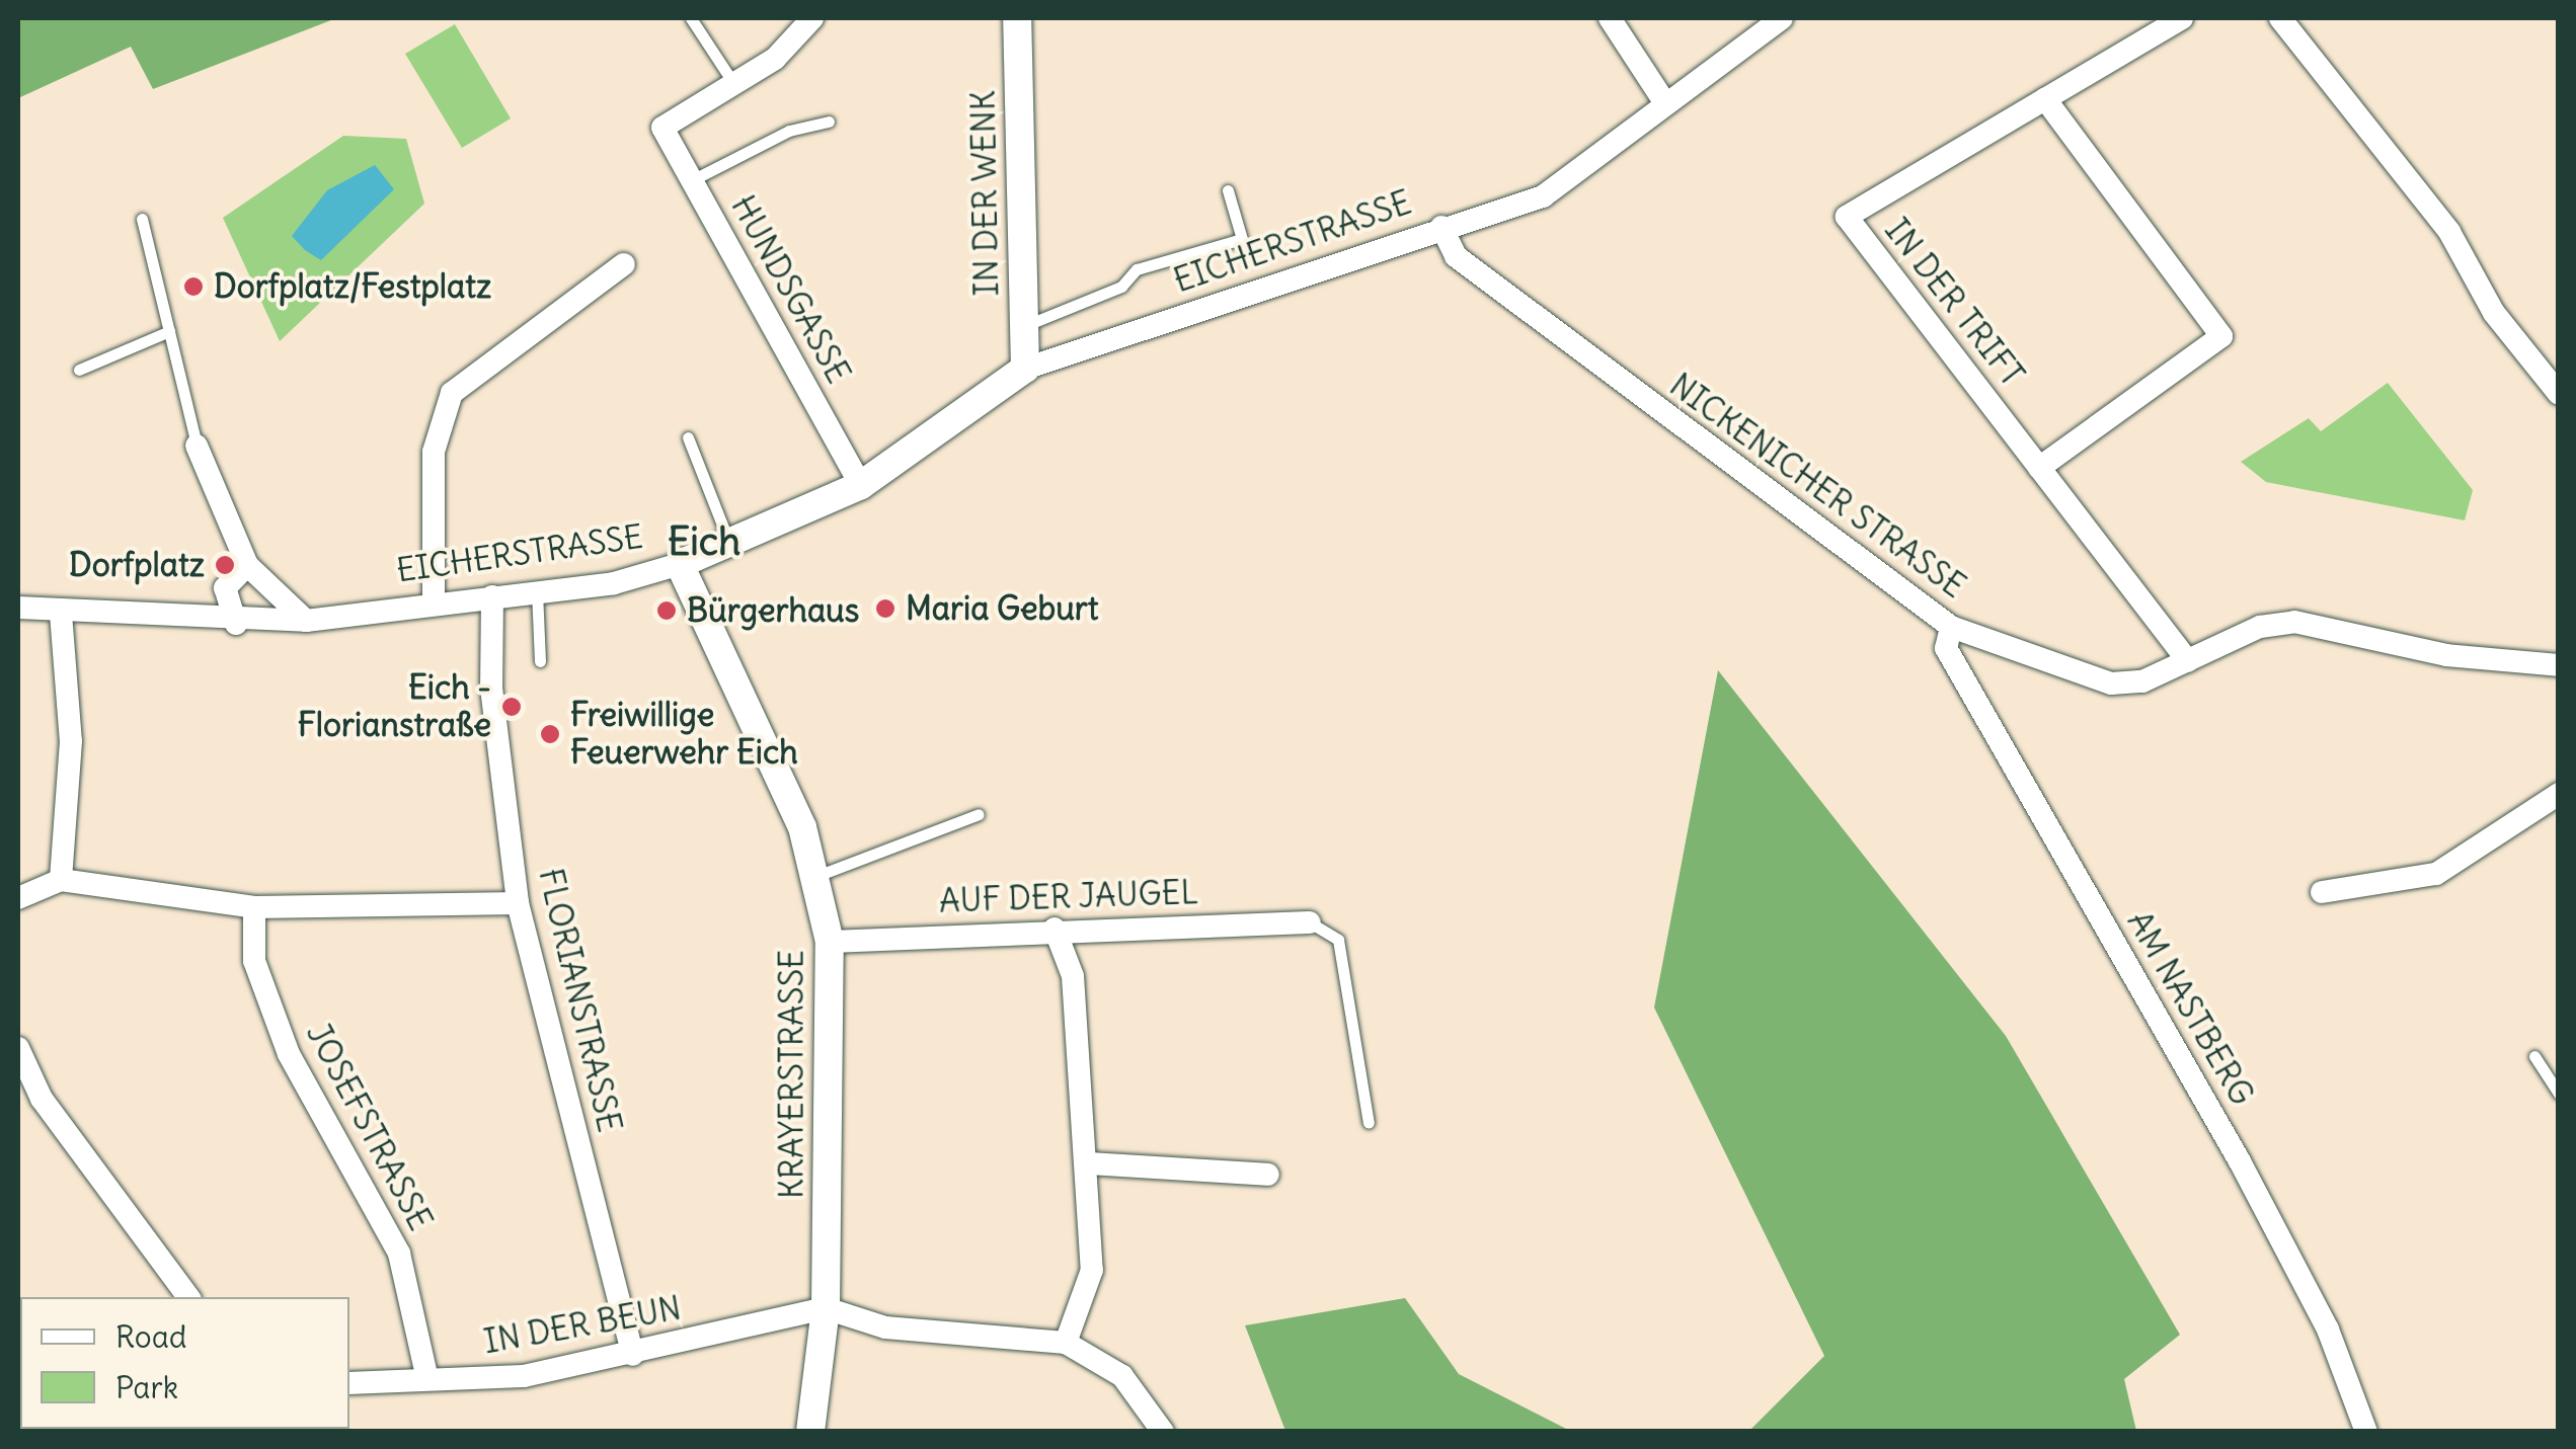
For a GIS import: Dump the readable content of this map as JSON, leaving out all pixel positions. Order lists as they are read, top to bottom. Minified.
{"streets":{"street":["IN DER WENK","EICHERSTRASSE","HUNDSGASSE","IN DER TRIFT","NICKENICHER STRASSE","AUF DER JAUGEL","FLORIANSTRASSE","AM NASTBERG","KRAYERSTRASSE","JOSEFSTRASSE","IN DER BEUN"]},"crossings":[["IN DER WENK","EICHERSTRASSE"],["EICHERSTRASSE","HUNDSGASSE"],["EICHERSTRASSE","NICKENICHER STRASSE"],["EICHERSTRASSE","FLORIANSTRASSE"],["EICHERSTRASSE","KRAYERSTRASSE"],["IN DER TRIFT","NICKENICHER STRASSE"],["NICKENICHER STRASSE","AM NASTBERG"],["AUF DER JAUGEL","KRAYERSTRASSE"],["FLORIANSTRASSE","IN DER BEUN"],["KRAYERSTRASSE","IN DER BEUN"],["JOSEFSTRASSE","IN DER BEUN"]],"districts":["Eich"],"places":["Dorfplatz/Festplatz","Dorfplatz","Maria Geburt","Bürgerhaus","Eich - Florianstraße","Freiwillige Feuerwehr Eich"],"legend":["Road","Park"]}
